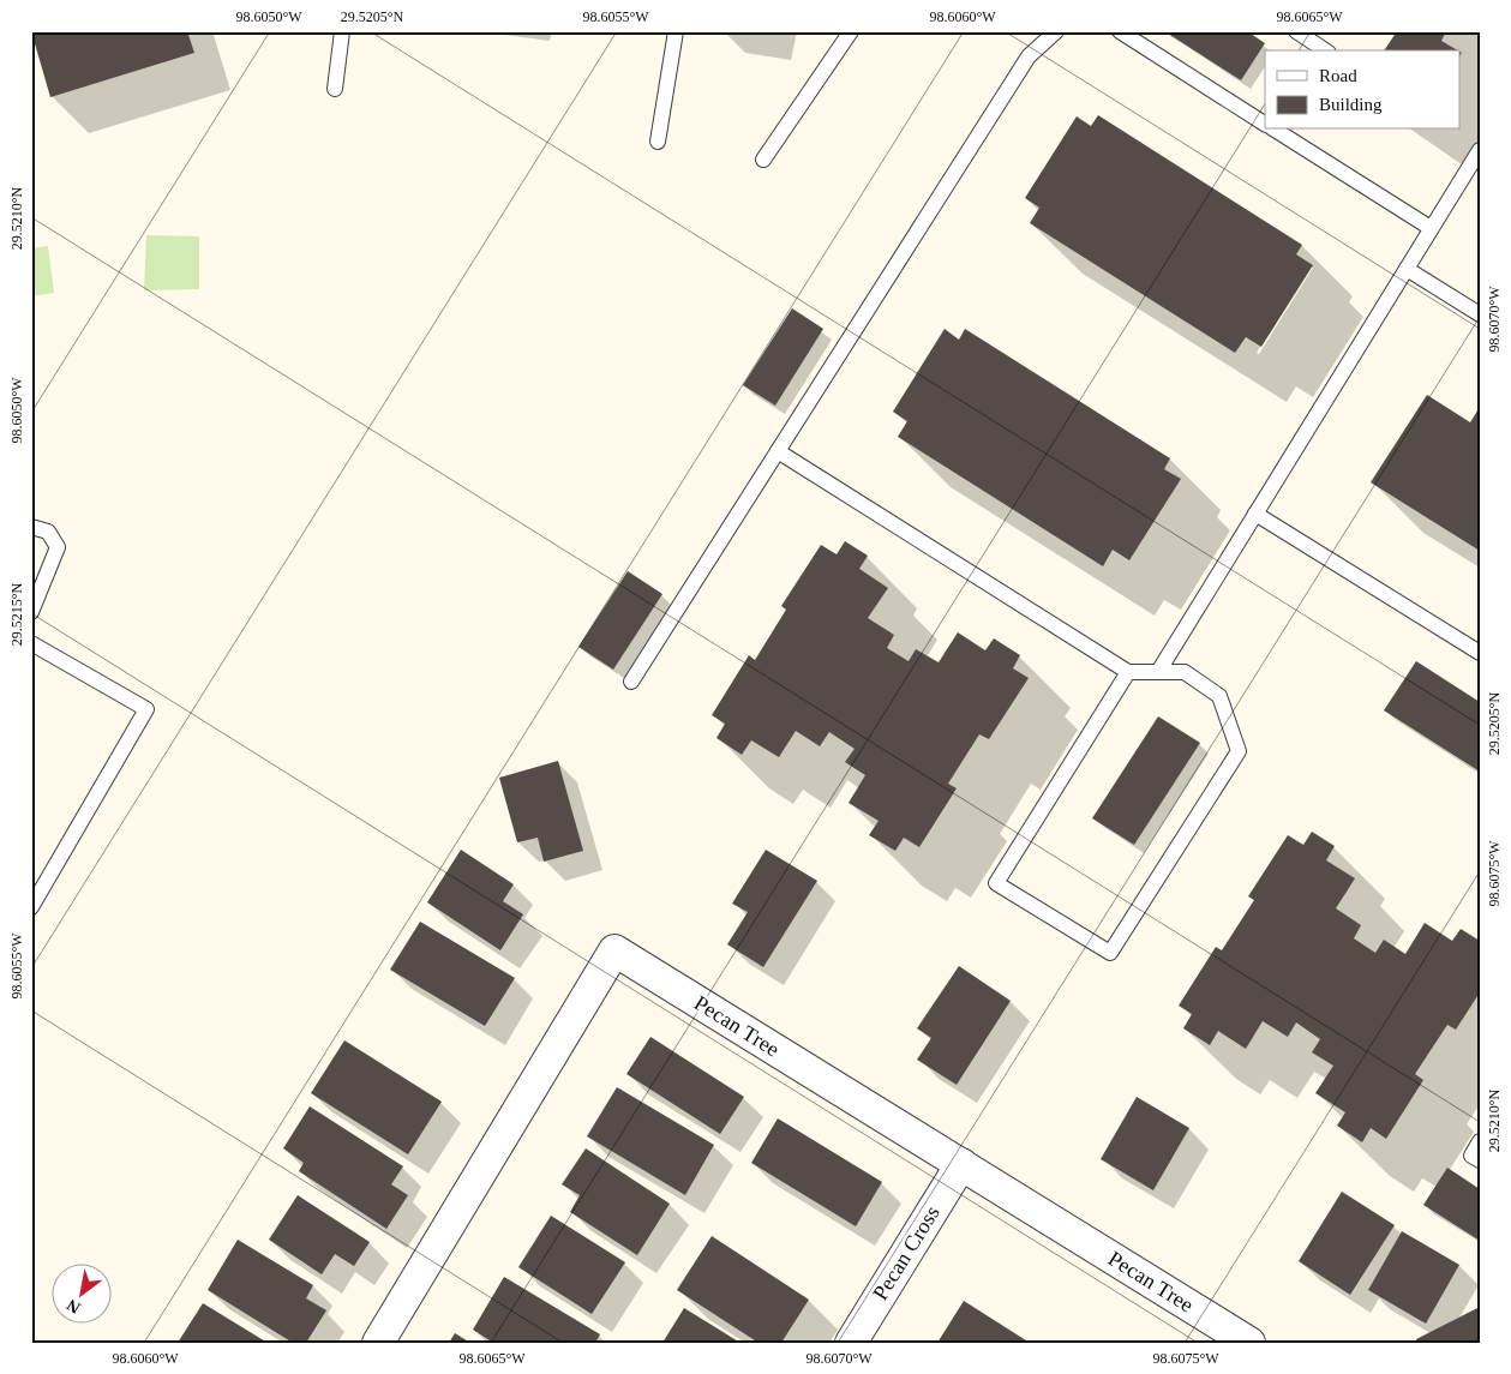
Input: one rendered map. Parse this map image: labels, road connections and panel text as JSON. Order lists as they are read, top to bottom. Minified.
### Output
{"streets":{"street":["Pecan Tree","Pecan Cross"]},"crossings":[["Pecan Tree","Pecan Cross"]],"legend":["Road","Building"],"north":"bottom left","coordinates":["98.6050°W","29.5205°N","98.6055°W","98.6060°W","98.6065°W","29.5210°N","98.6070°W","29.5215°N","98.6075°W"]}
